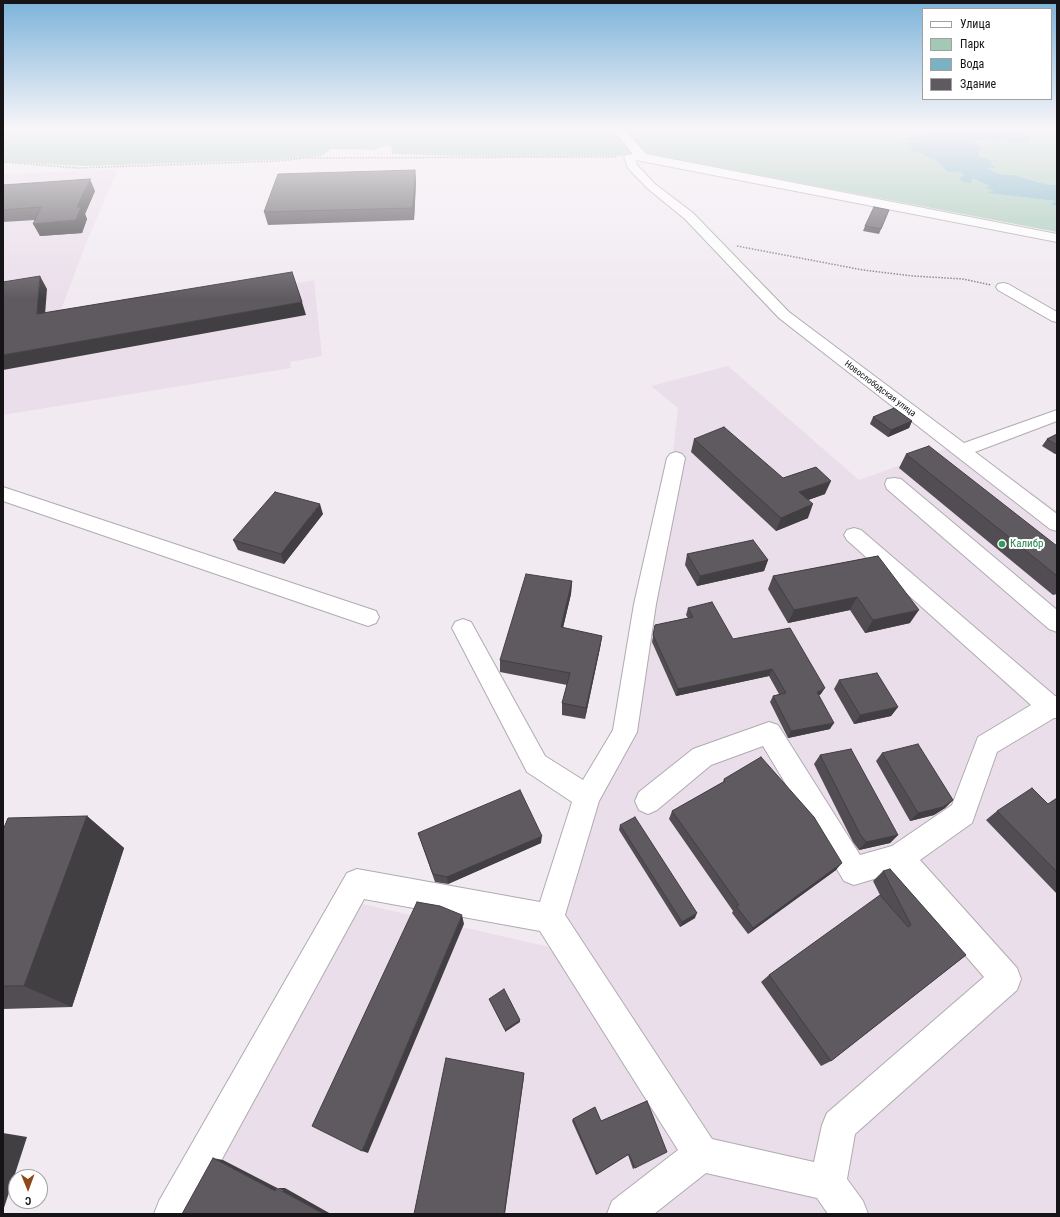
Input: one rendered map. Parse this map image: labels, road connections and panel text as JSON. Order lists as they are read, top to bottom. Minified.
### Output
{"streets":{"street":["Новослободская улица"]},"places":["Калибр"],"legend":["Улица","Парк","Вода","Здание"],"north":"bottom"}
